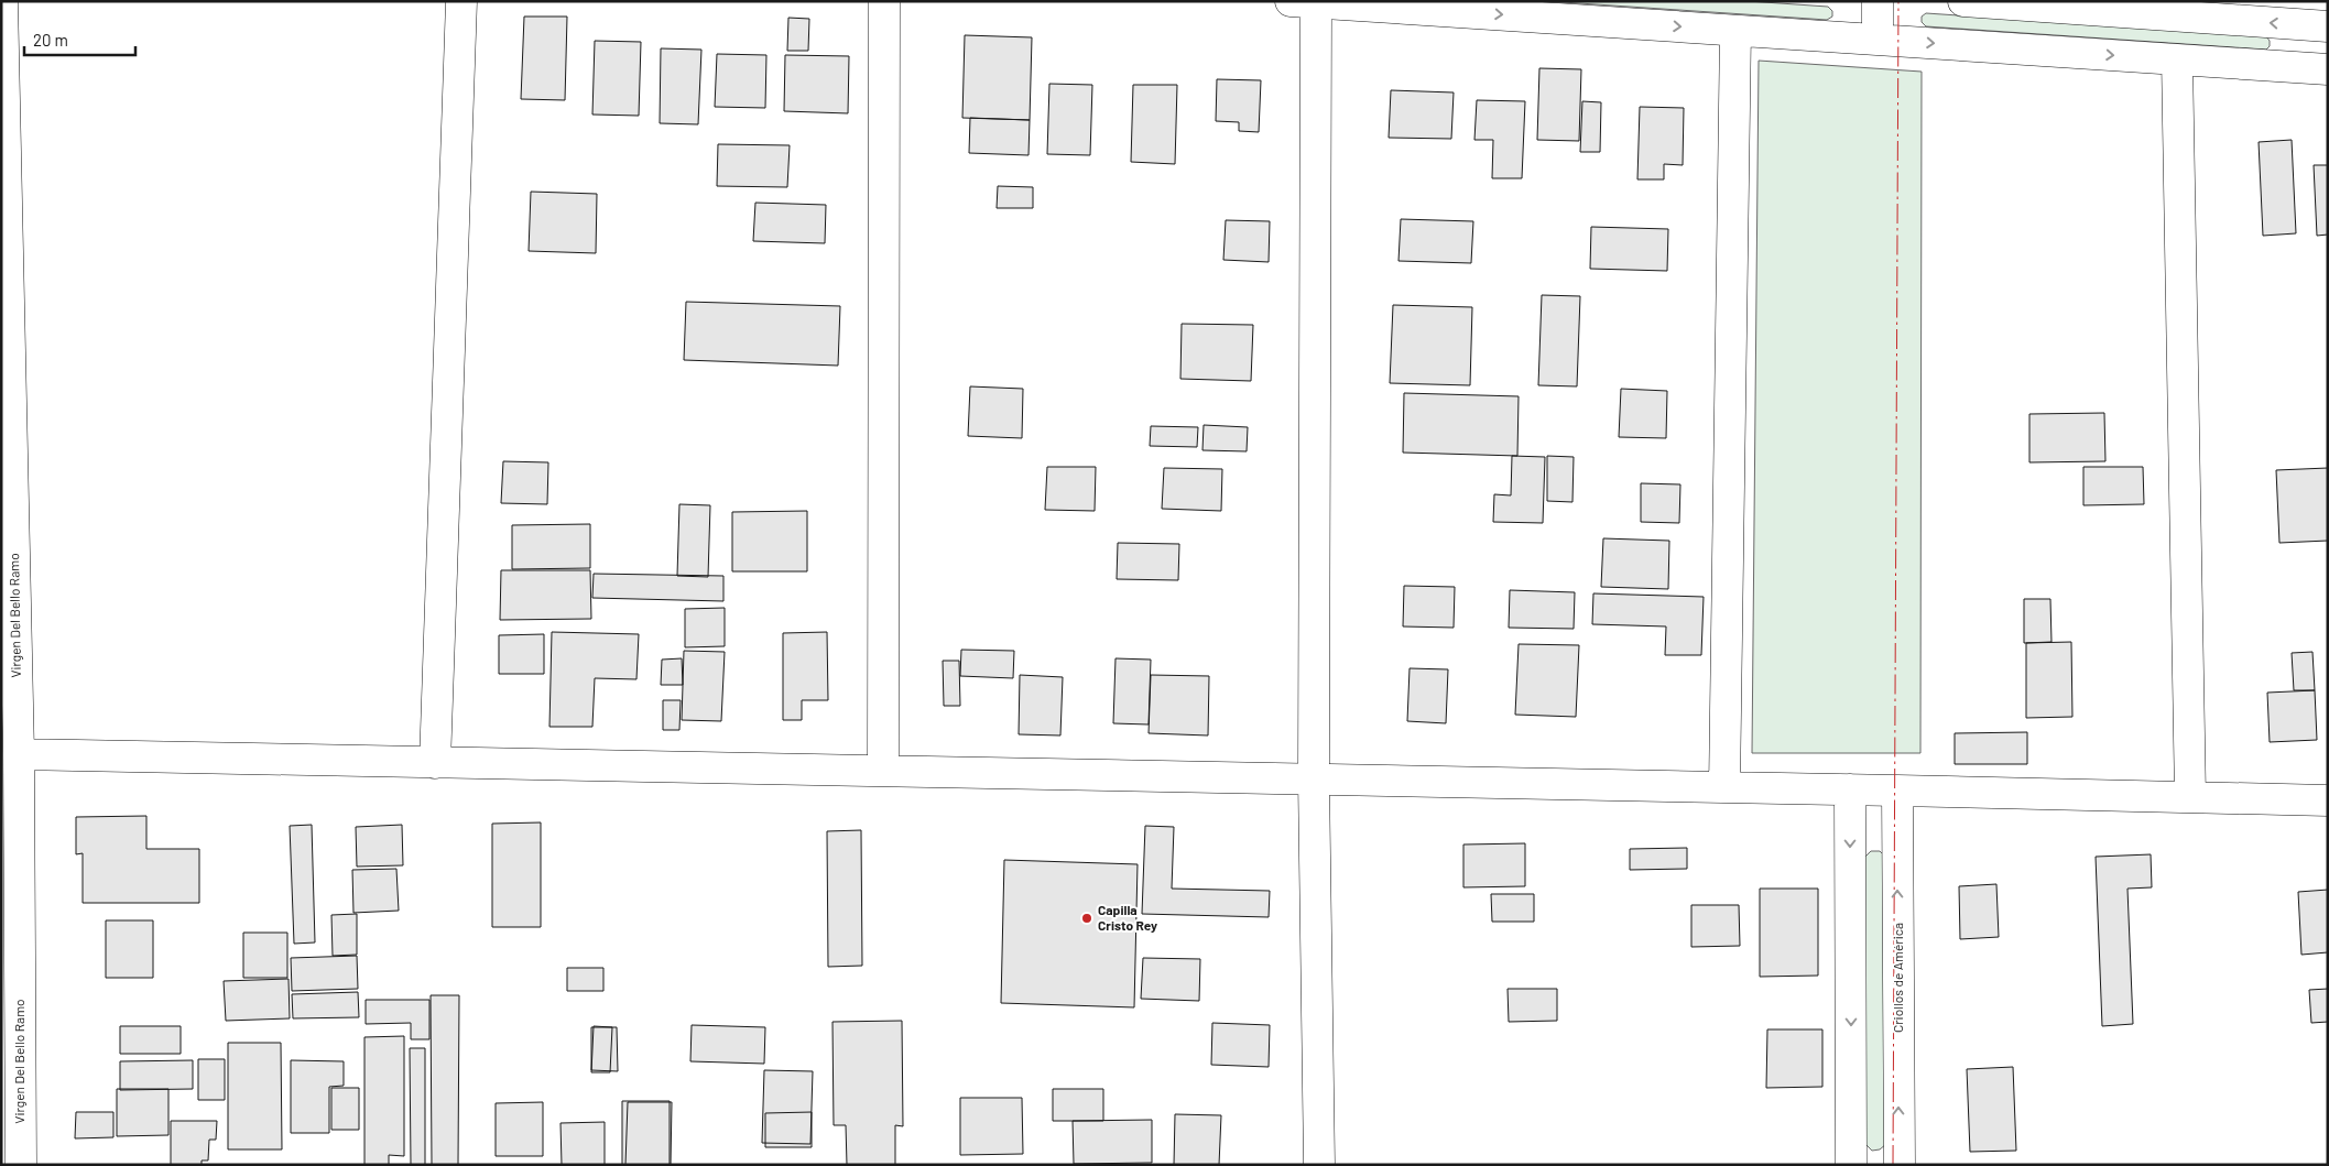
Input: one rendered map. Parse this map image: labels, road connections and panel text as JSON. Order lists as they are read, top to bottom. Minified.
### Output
{"streets":{"street":["Virgen Del Bello Ramo","Criollos de América"]},"places":["Capilla Cristo Rey"],"scale_bar":"20 m"}
